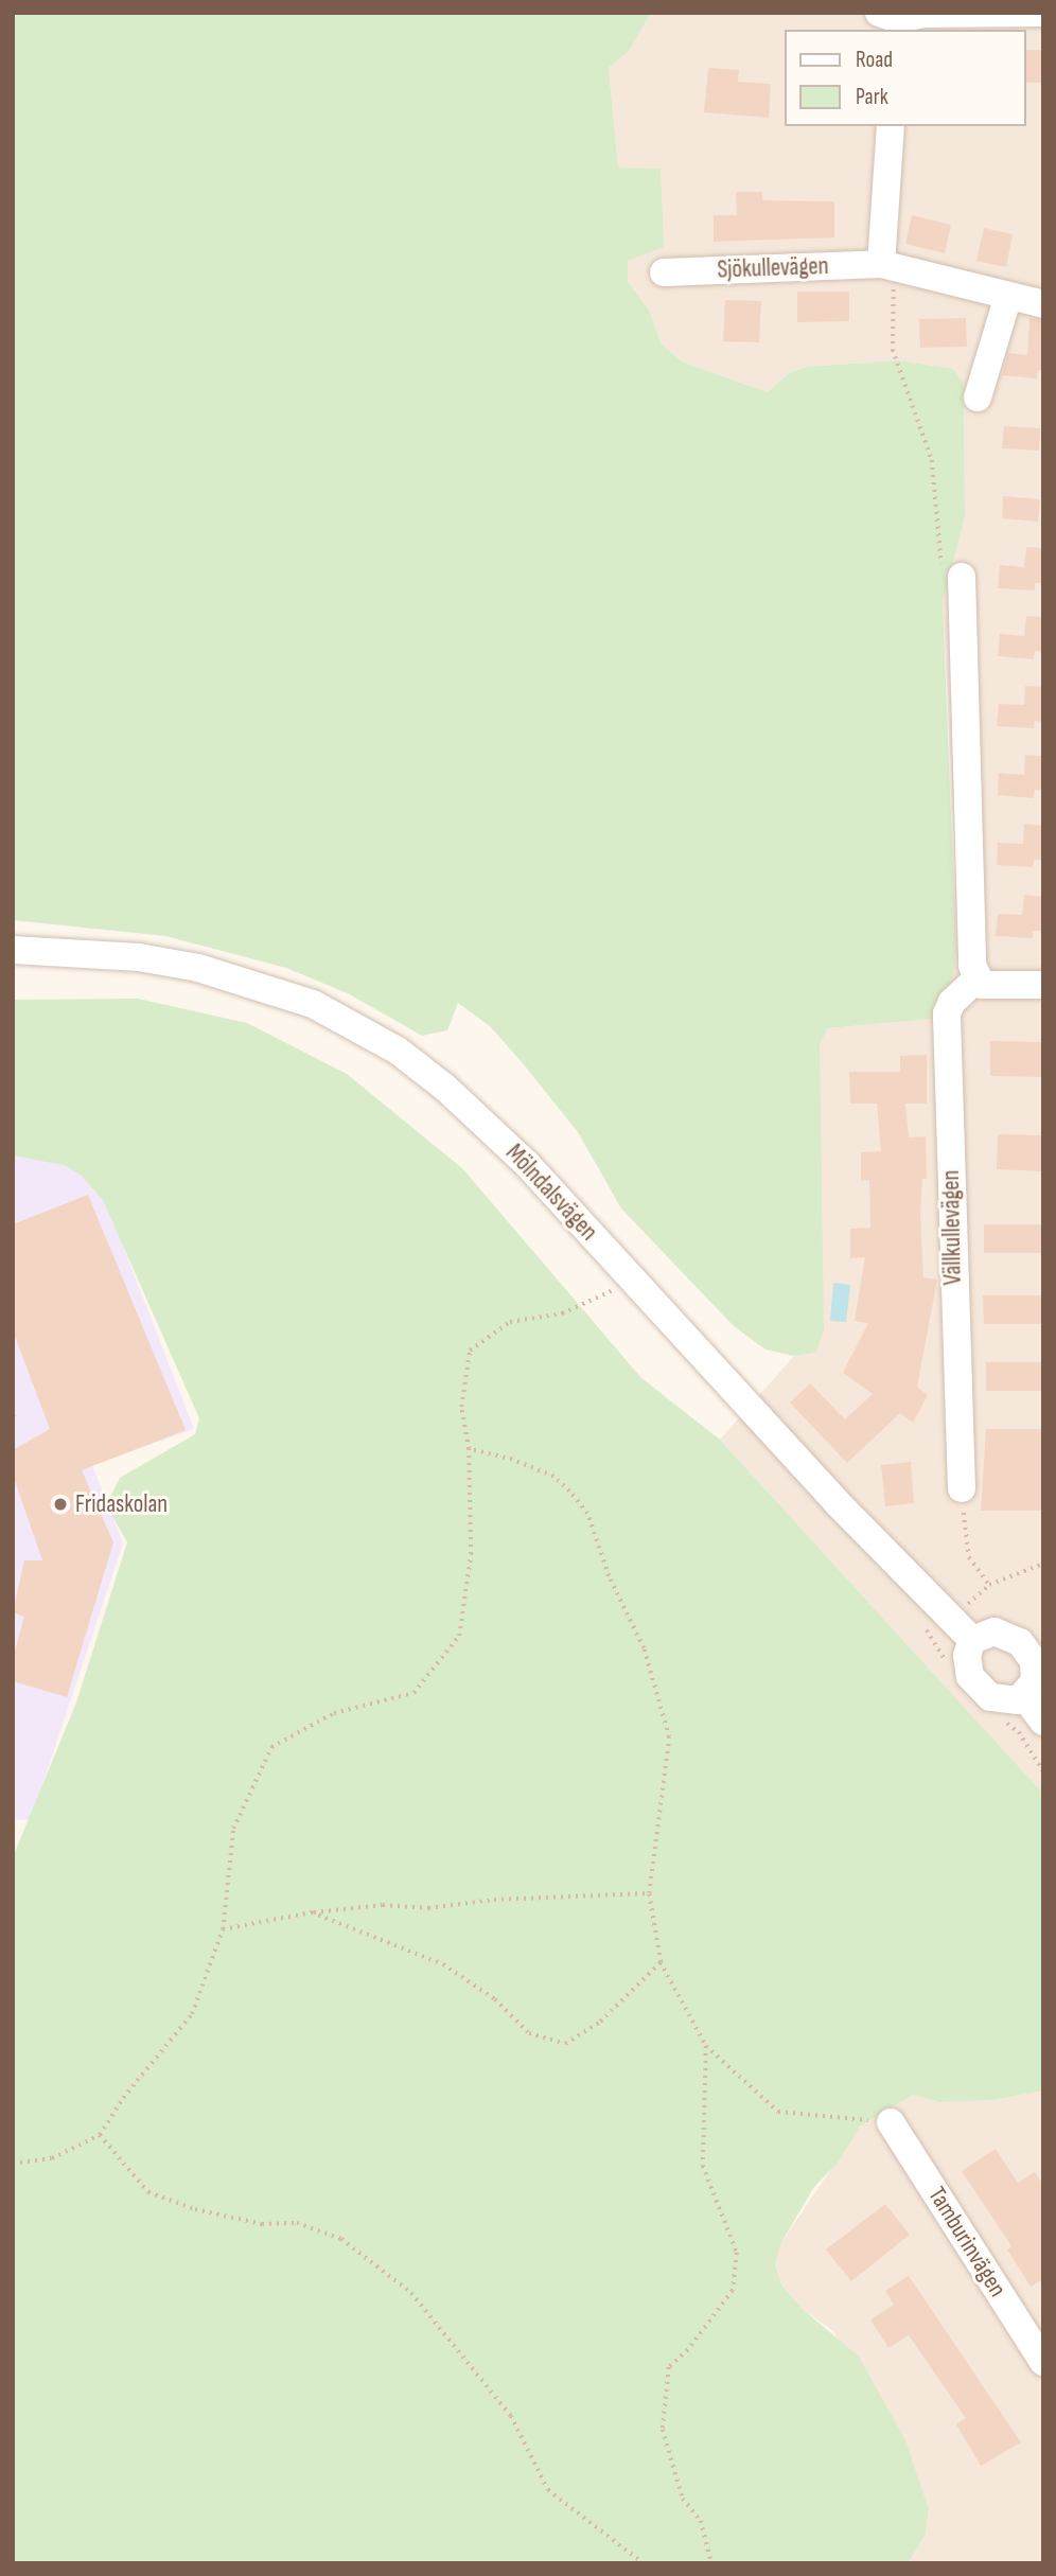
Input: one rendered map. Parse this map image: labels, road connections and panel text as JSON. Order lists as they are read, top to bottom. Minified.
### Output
{"streets":{"street":["Sjökullevägen","Mölndalsvägen","Vällkullevägen","Tamburinvägen"]},"places":["Fridaskolan"],"legend":["Road","Park"]}
